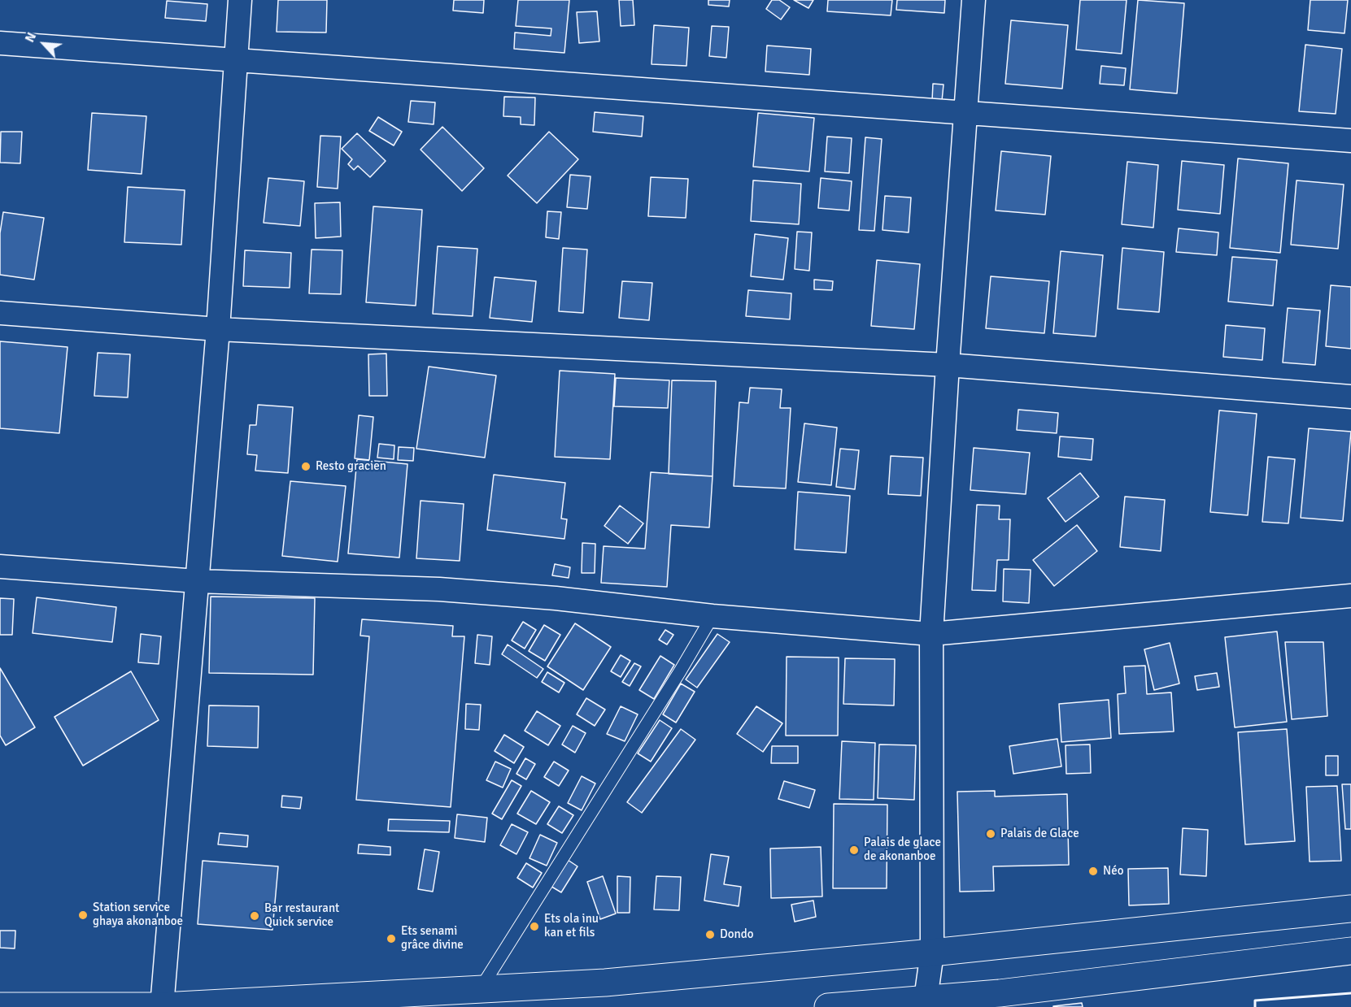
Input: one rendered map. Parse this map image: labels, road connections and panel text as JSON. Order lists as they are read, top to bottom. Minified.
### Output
{"places":["Resto gracien","Palais de Glace","Palais de glace de akonanboe","Néo","Station service ghaya akonanboe","Bar restaurant Quick service","Ets ola inu kan et fils","Dondo","Ets senami grâce divine"],"north":"top left"}
